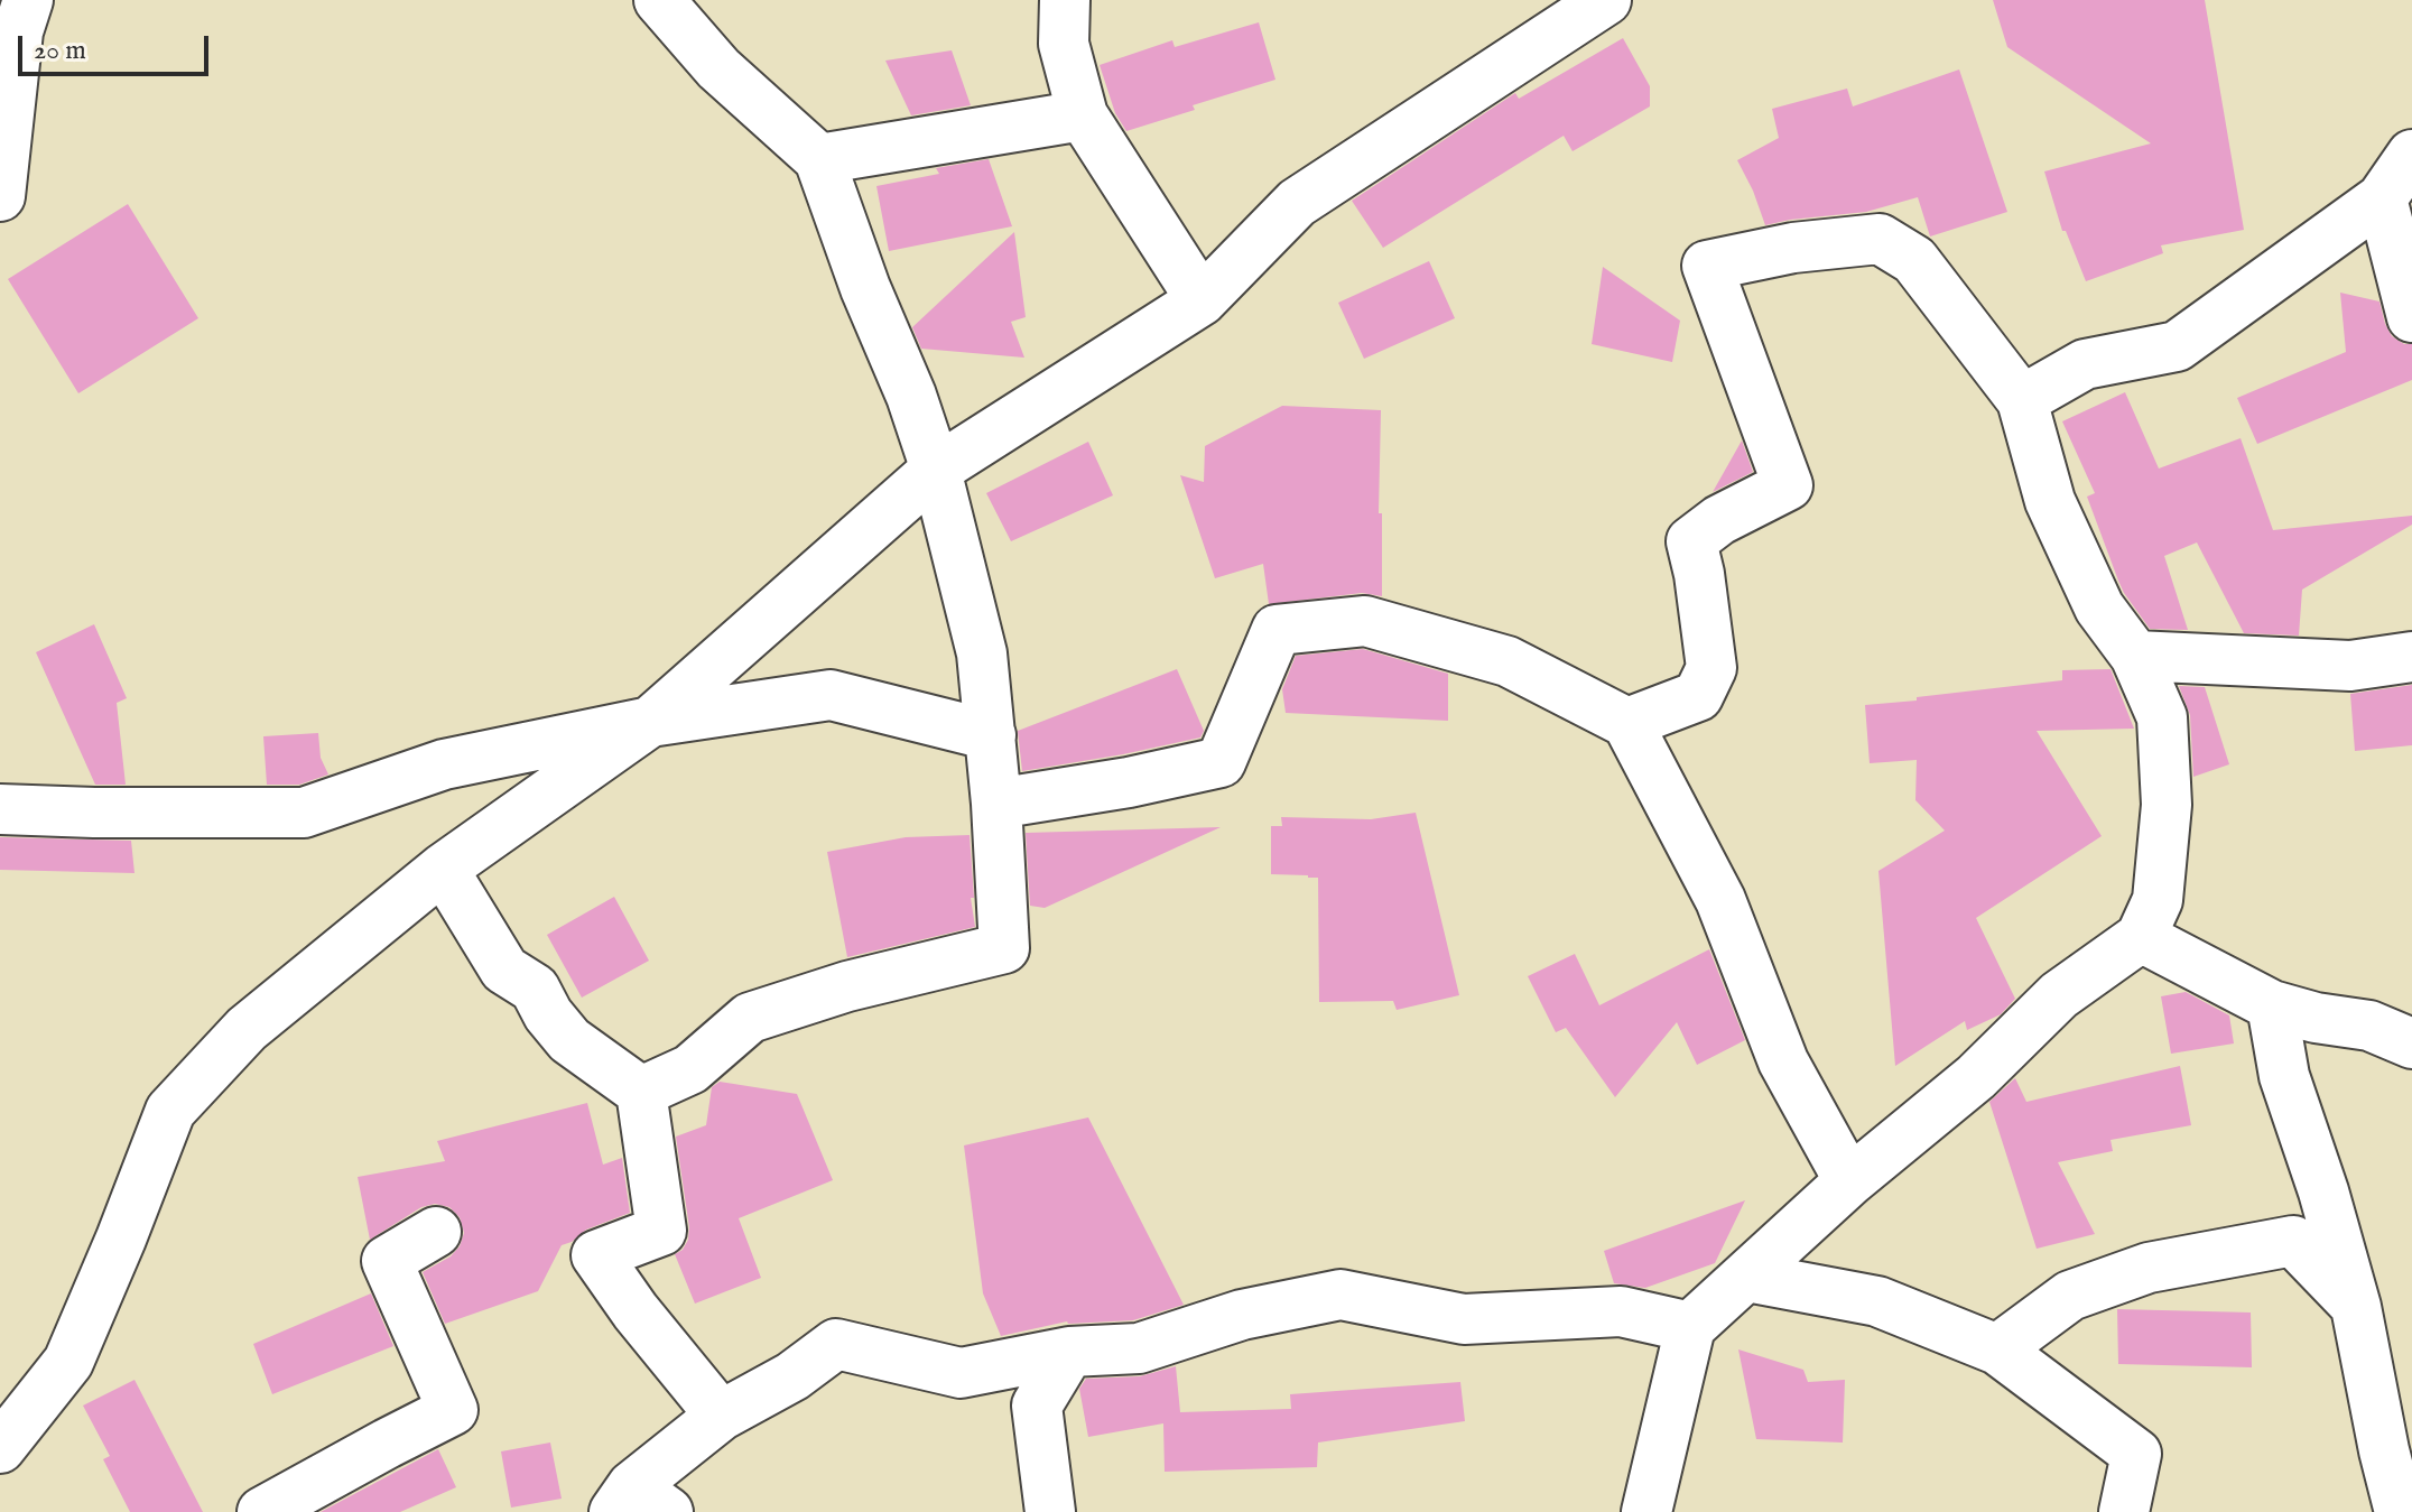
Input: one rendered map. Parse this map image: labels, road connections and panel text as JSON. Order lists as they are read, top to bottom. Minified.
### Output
{"scale_bar":"20 m"}
